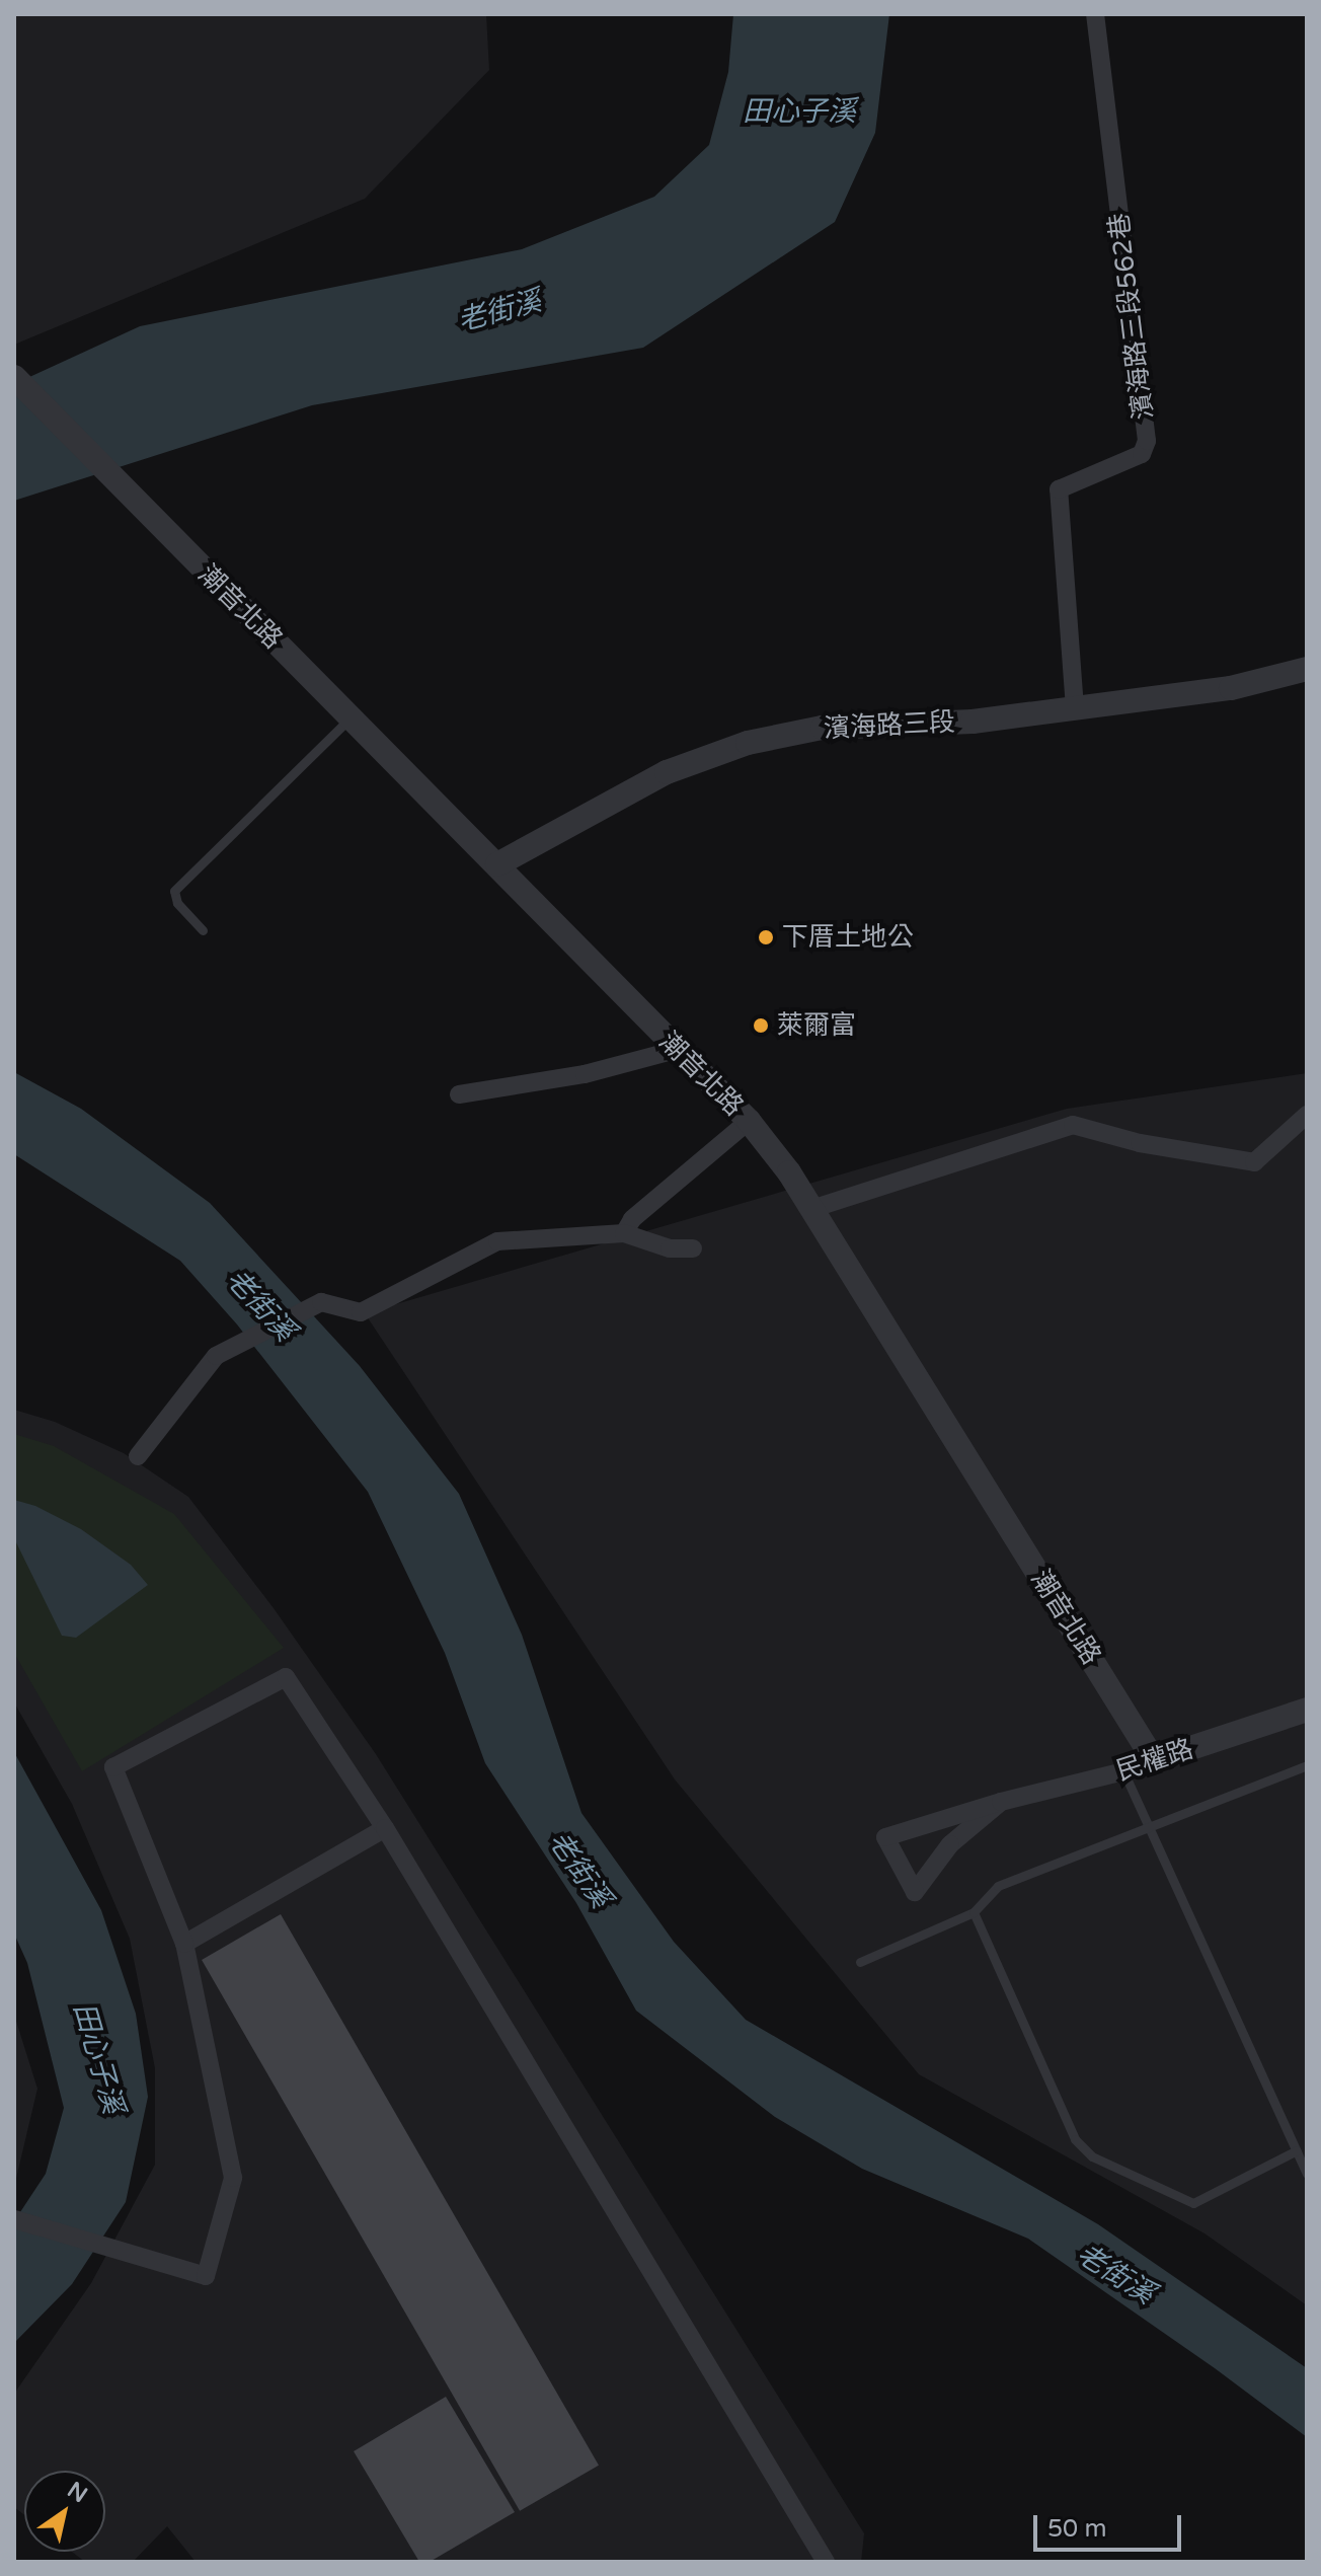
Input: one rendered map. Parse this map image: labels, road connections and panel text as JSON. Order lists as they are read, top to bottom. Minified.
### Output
{"streets":{"street":["濱海路三段562巷","潮音北路","濱海路三段","民權路"]},"crossings":[["濱海路三段562巷","濱海路三段"],["潮音北路","濱海路三段"],["潮音北路","民權路"]],"water":["田心子溪","老街溪"],"places":["下厝土地公","萊爾富"],"scale_bar":"50 m","north":"top right"}
